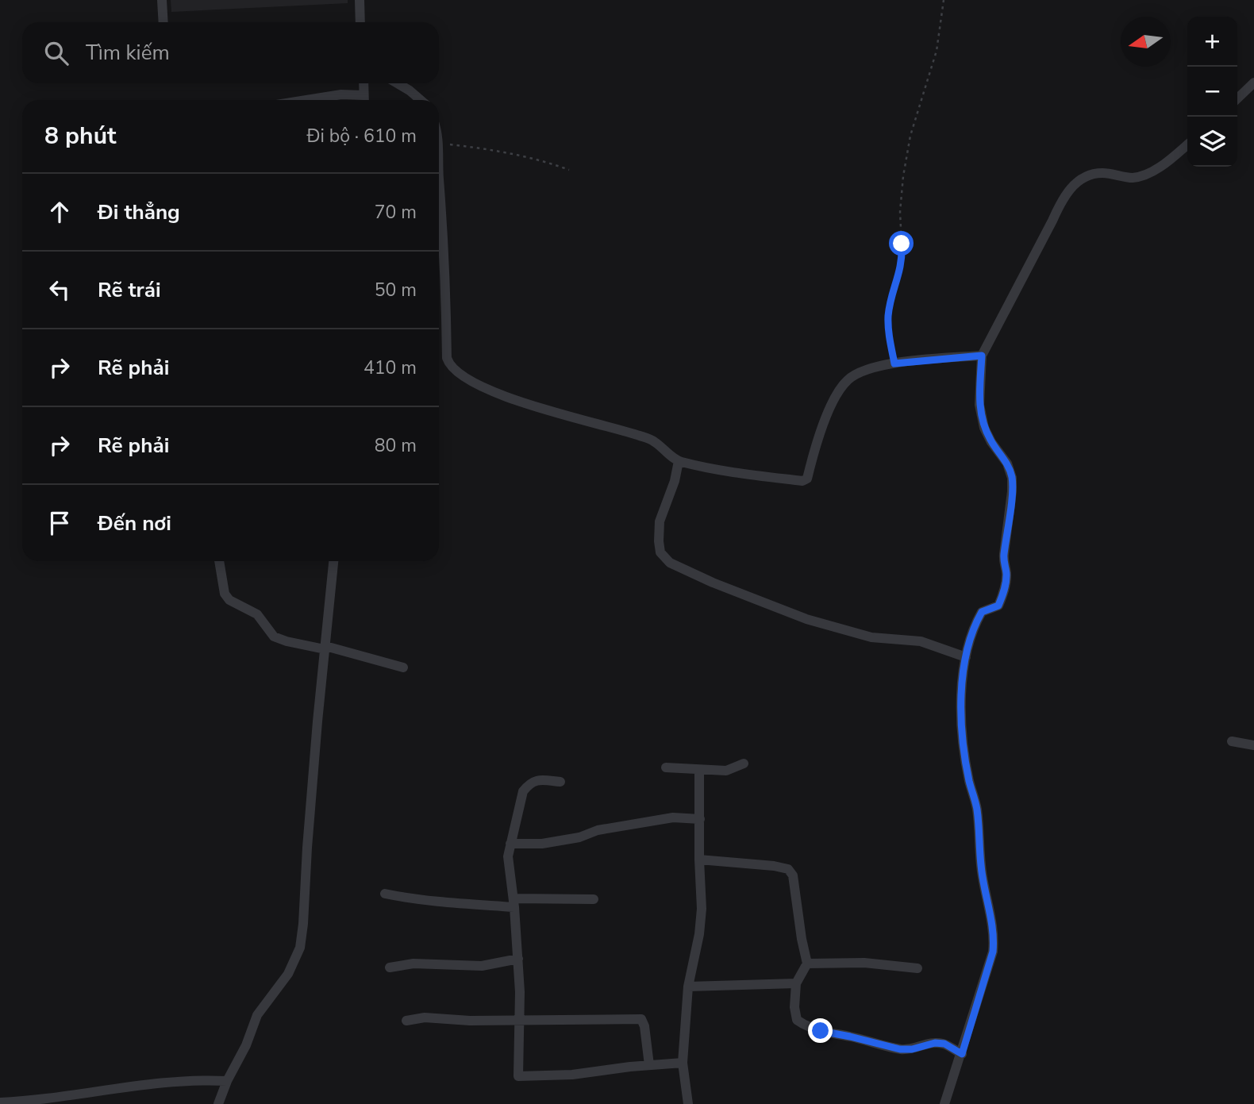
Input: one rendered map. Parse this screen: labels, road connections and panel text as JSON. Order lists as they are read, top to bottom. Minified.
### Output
{"north":"left","page":{"map_buttons":["+","−"],"search":"Tìm kiếm","heading":["8 phút","Đi bộ · 610 m"],"list":[["Đi thẳng","70 m"],["Rẽ trái","50 m"],["Rẽ phải","410 m"],["Rẽ phải","80 m"],"Đến nơi"]}}
